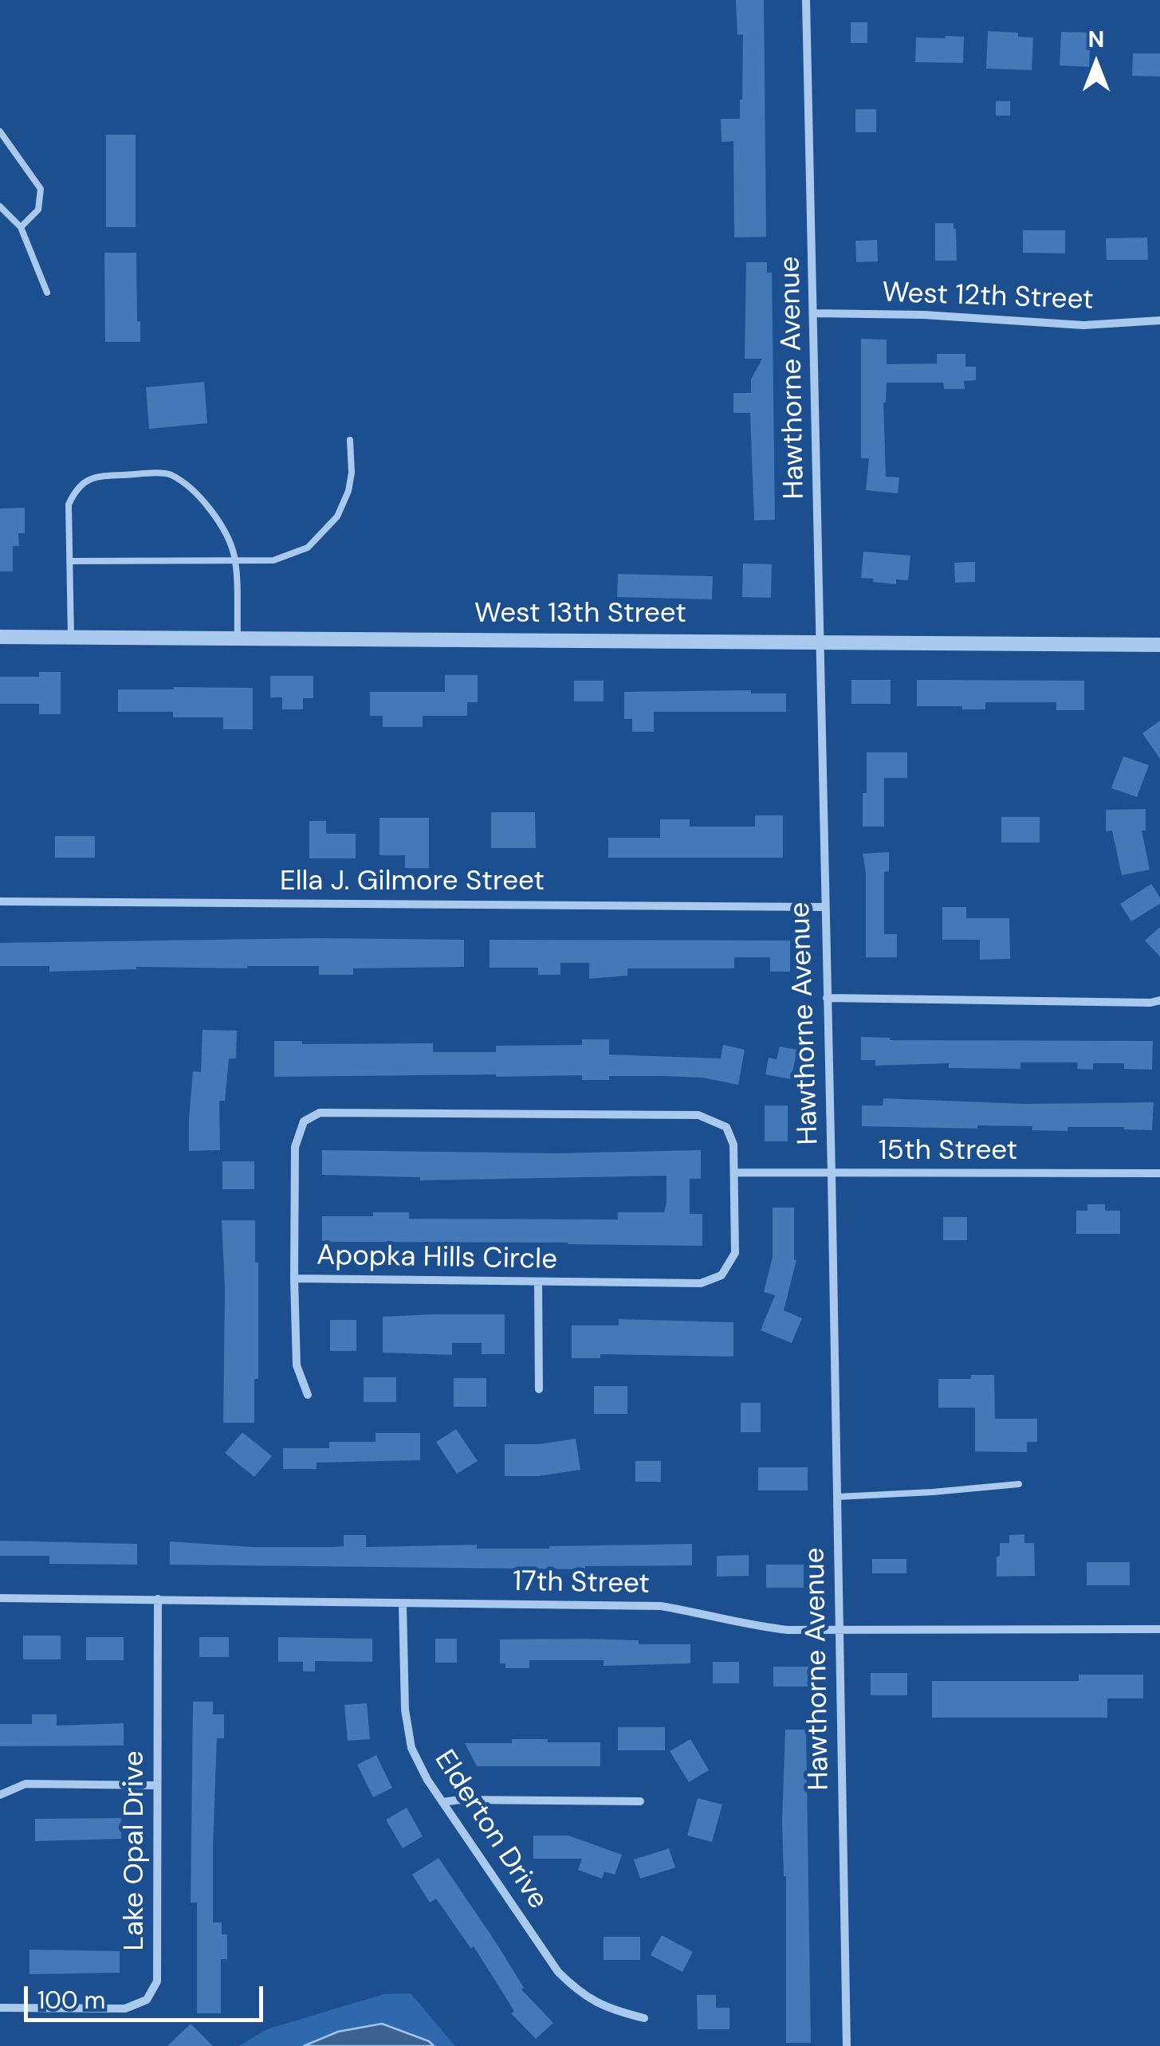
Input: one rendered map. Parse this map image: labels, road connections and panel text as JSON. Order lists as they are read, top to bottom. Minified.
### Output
{"streets":{"street":["West 12th Street","Hawthorne Avenue","West 13th Street","Ella J. Gilmore Street","15th Street","Apopka Hills Circle","17th Street","Elderton Drive","Lake Opal Drive"]},"crossings":[["West 12th Street","Hawthorne Avenue"],["Hawthorne Avenue","West 13th Street"],["Hawthorne Avenue","Ella J. Gilmore Street"],["Hawthorne Avenue","15th Street"],["Hawthorne Avenue","17th Street"],["15th Street","Apopka Hills Circle"],["17th Street","Elderton Drive"],["17th Street","Lake Opal Drive"]],"scale_bar":"100 m","north":"top"}
